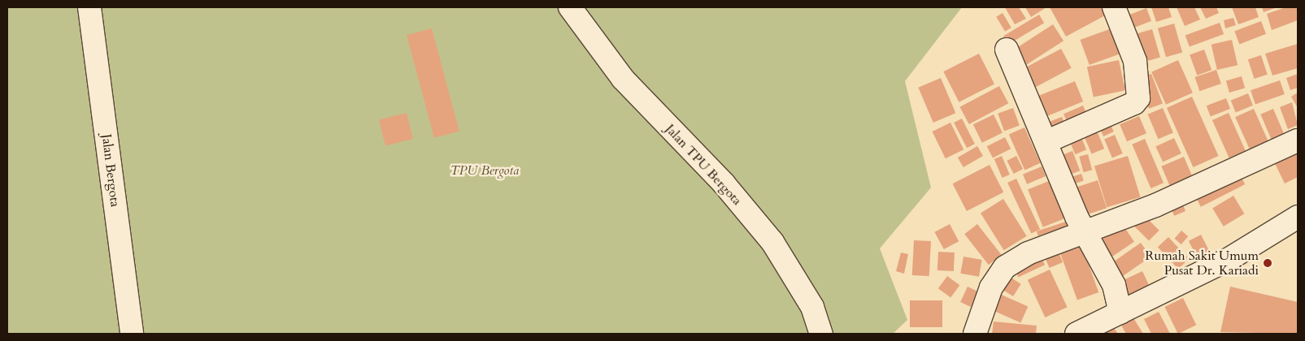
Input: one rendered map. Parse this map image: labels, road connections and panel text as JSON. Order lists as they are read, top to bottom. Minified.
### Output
{"streets":{"street":["Jalan TPU Bergota","Jalan Bergota"]},"parks":["TPU Bergota"],"places":["Rumah Sakit Umum Pusat Dr. Kariadi"]}
